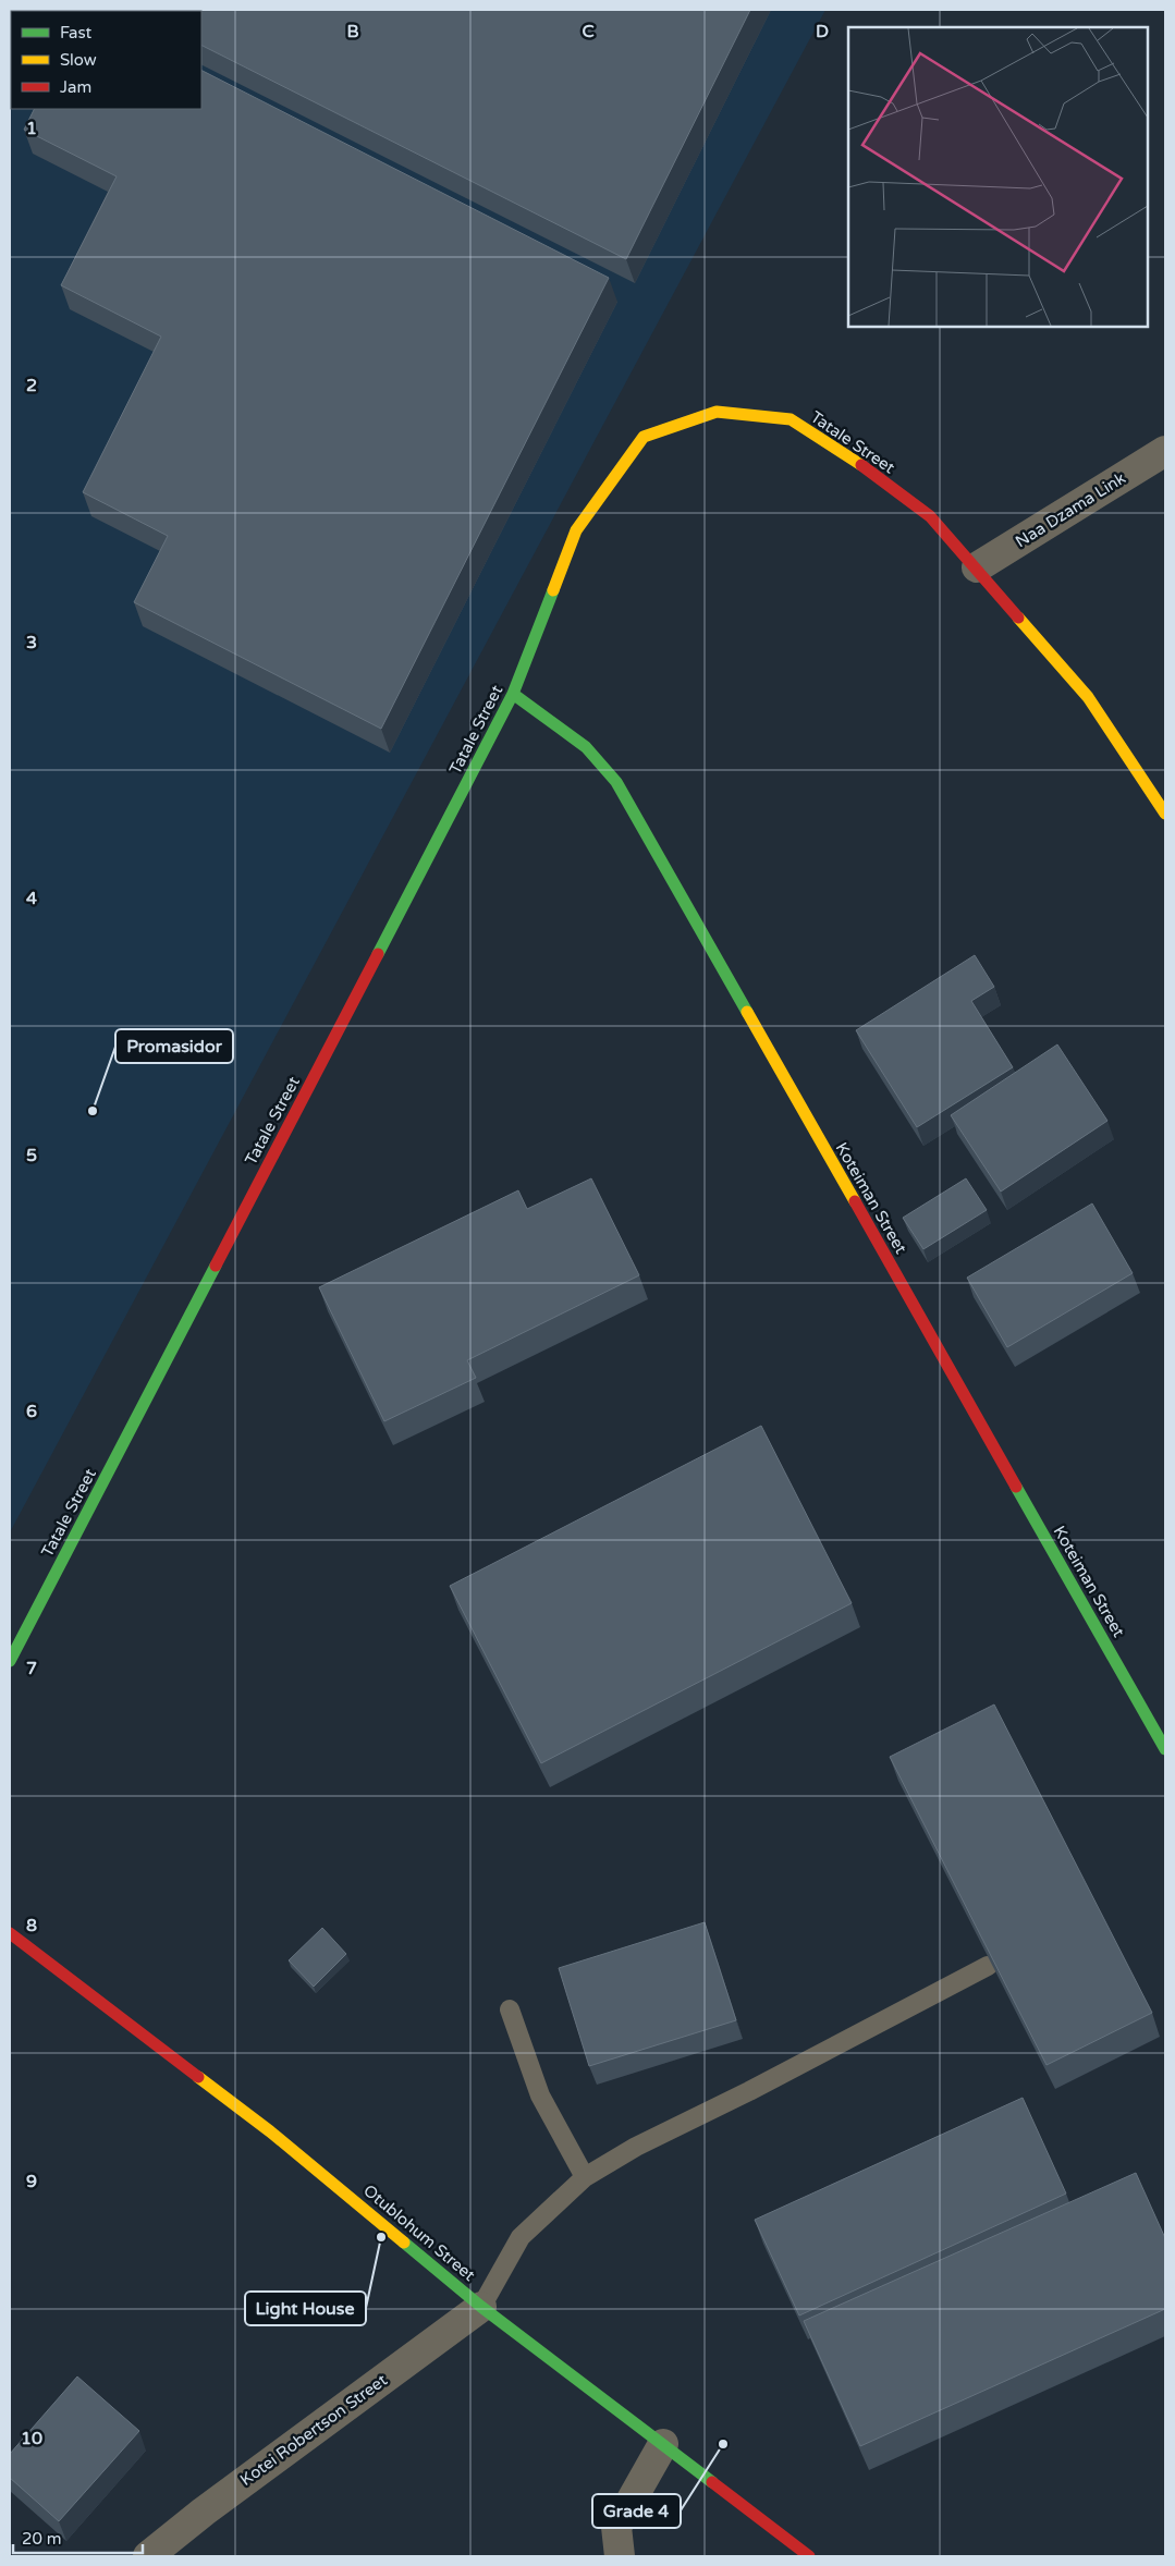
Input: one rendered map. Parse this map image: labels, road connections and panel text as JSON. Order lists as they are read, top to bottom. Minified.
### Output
{"streets":{"street":["Tatale Street","Naa Dzama Link","Koteiman Street","Otublohum Street","Kotei Robertson Street"]},"crossings":[["Tatale Street","Naa Dzama Link"],["Tatale Street","Koteiman Street"],["Otublohum Street","Kotei Robertson Street"]],"places":["Promasidor","Light House","Grade 4"],"legend":["Fast","Slow","Jam"],"scale_bar":"20 m","grid":{"columns":["B","C","D"],"rows":["1","2","3","4","5","6","7","8","9","10"]}}
